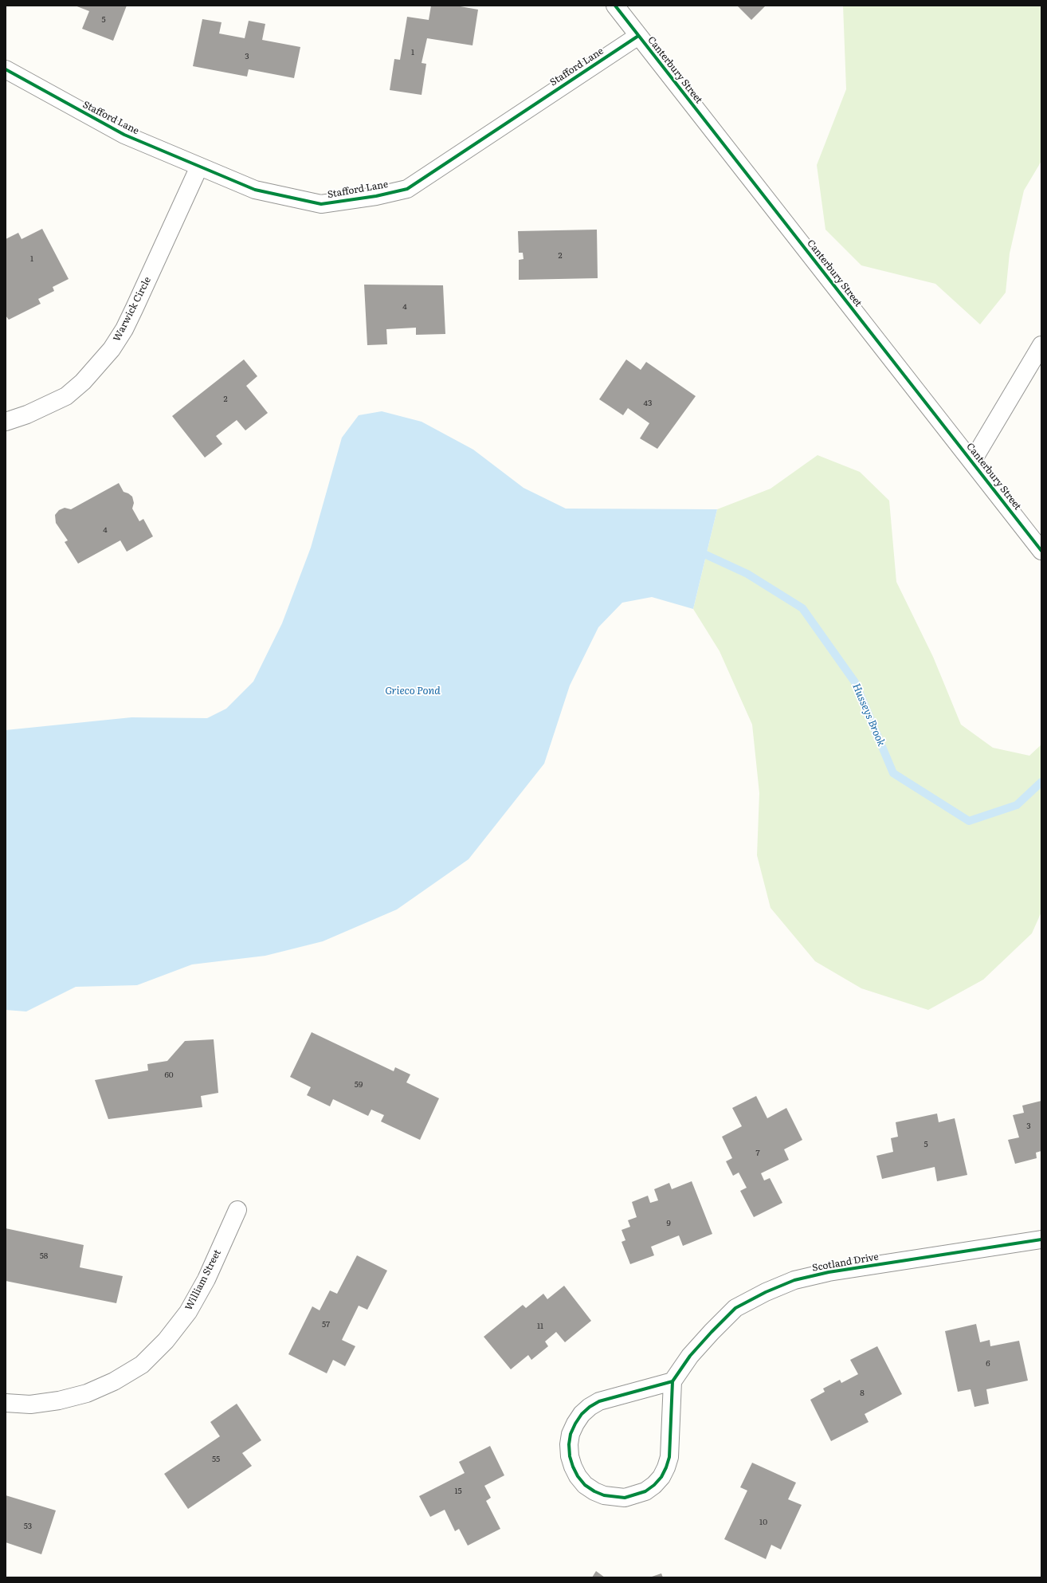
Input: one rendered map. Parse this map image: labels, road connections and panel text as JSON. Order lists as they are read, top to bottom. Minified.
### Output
{"streets":{"street":["Stafford Lane","Canterbury Street","Warwick Circle","Scotland Drive","William Street"]},"crossings":[["Stafford Lane","Canterbury Street"],["Stafford Lane","Warwick Circle"]],"water":["Grieco Pond","Husseys Brook"],"house_numbers":["5","1","3","2","1","4","2","43","4","60","59","3","5","7","9","58","57","11","6","8","55","15","10","53"]}
